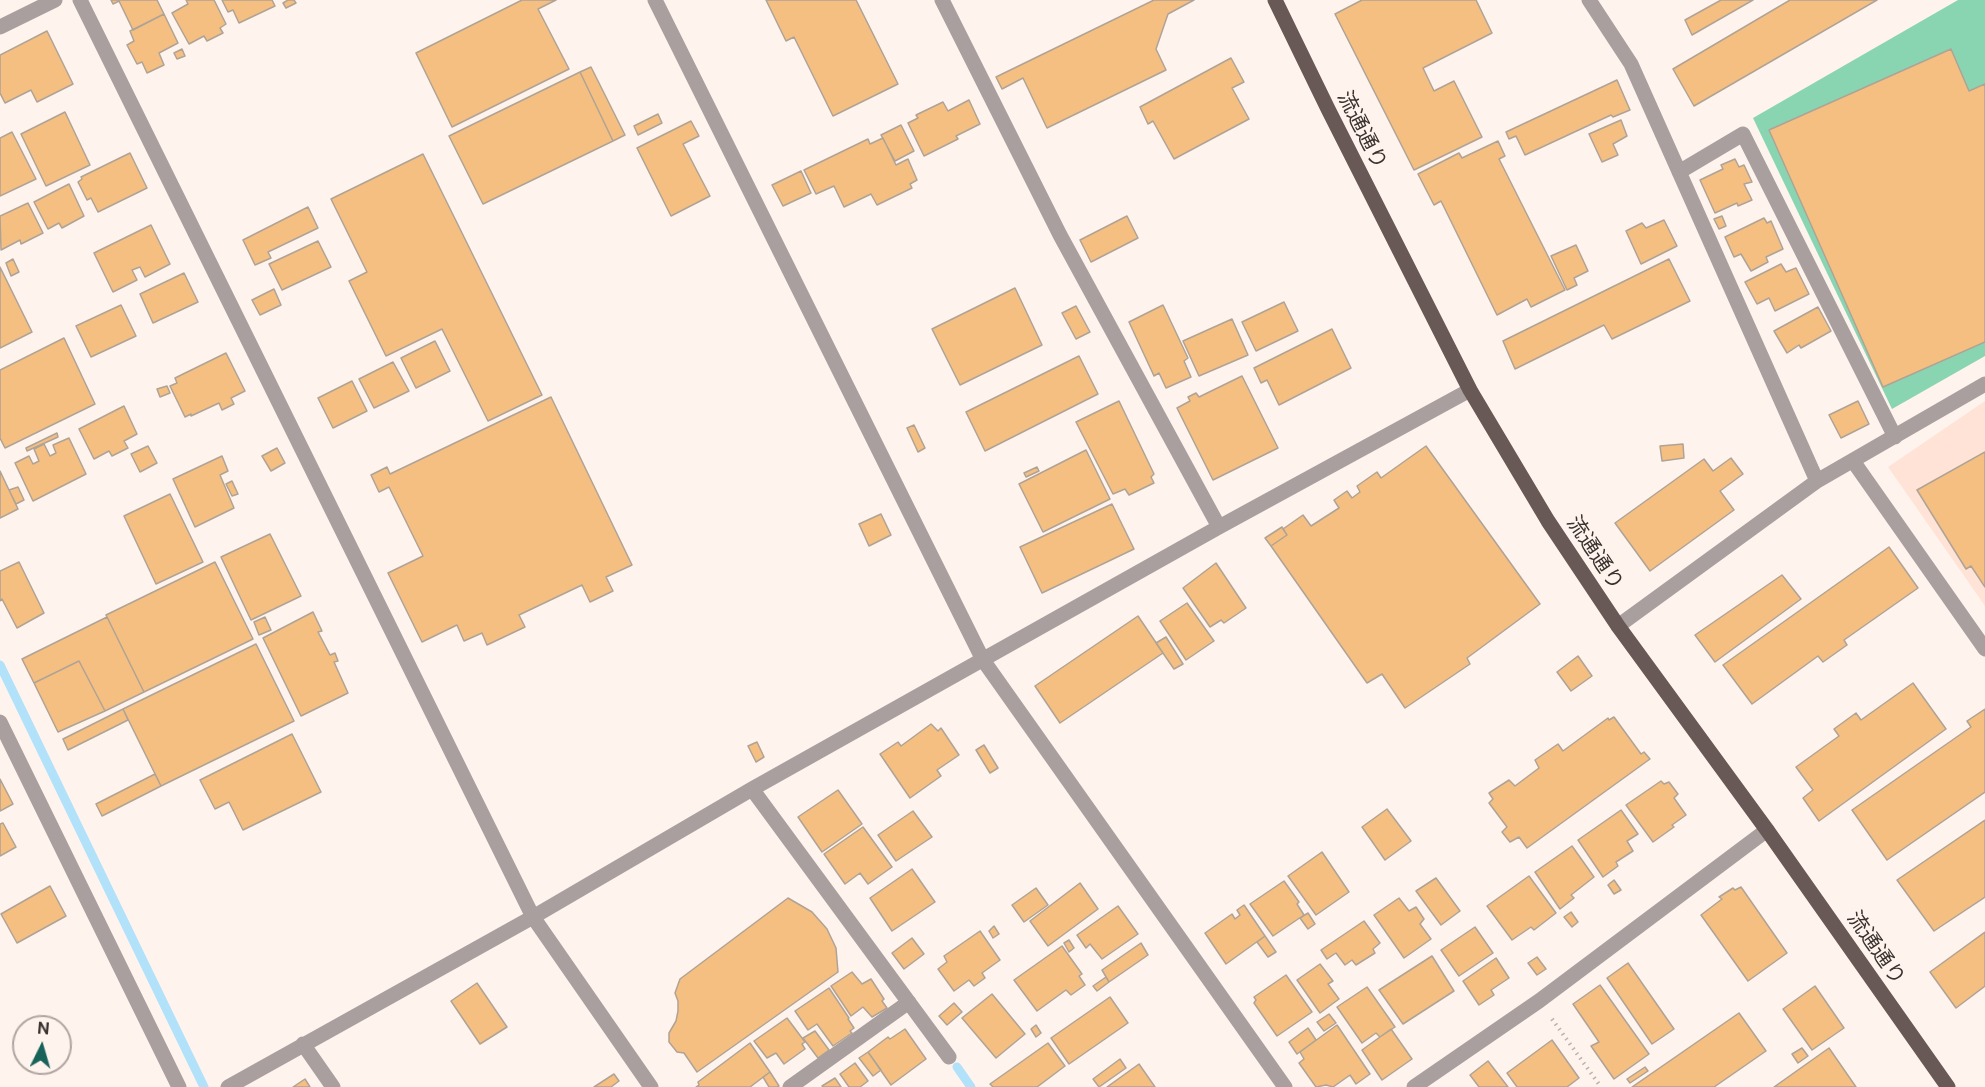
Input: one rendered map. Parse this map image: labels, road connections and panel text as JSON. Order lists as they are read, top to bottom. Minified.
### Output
{"streets":{"main road":["流通通り"]},"north":"top"}
